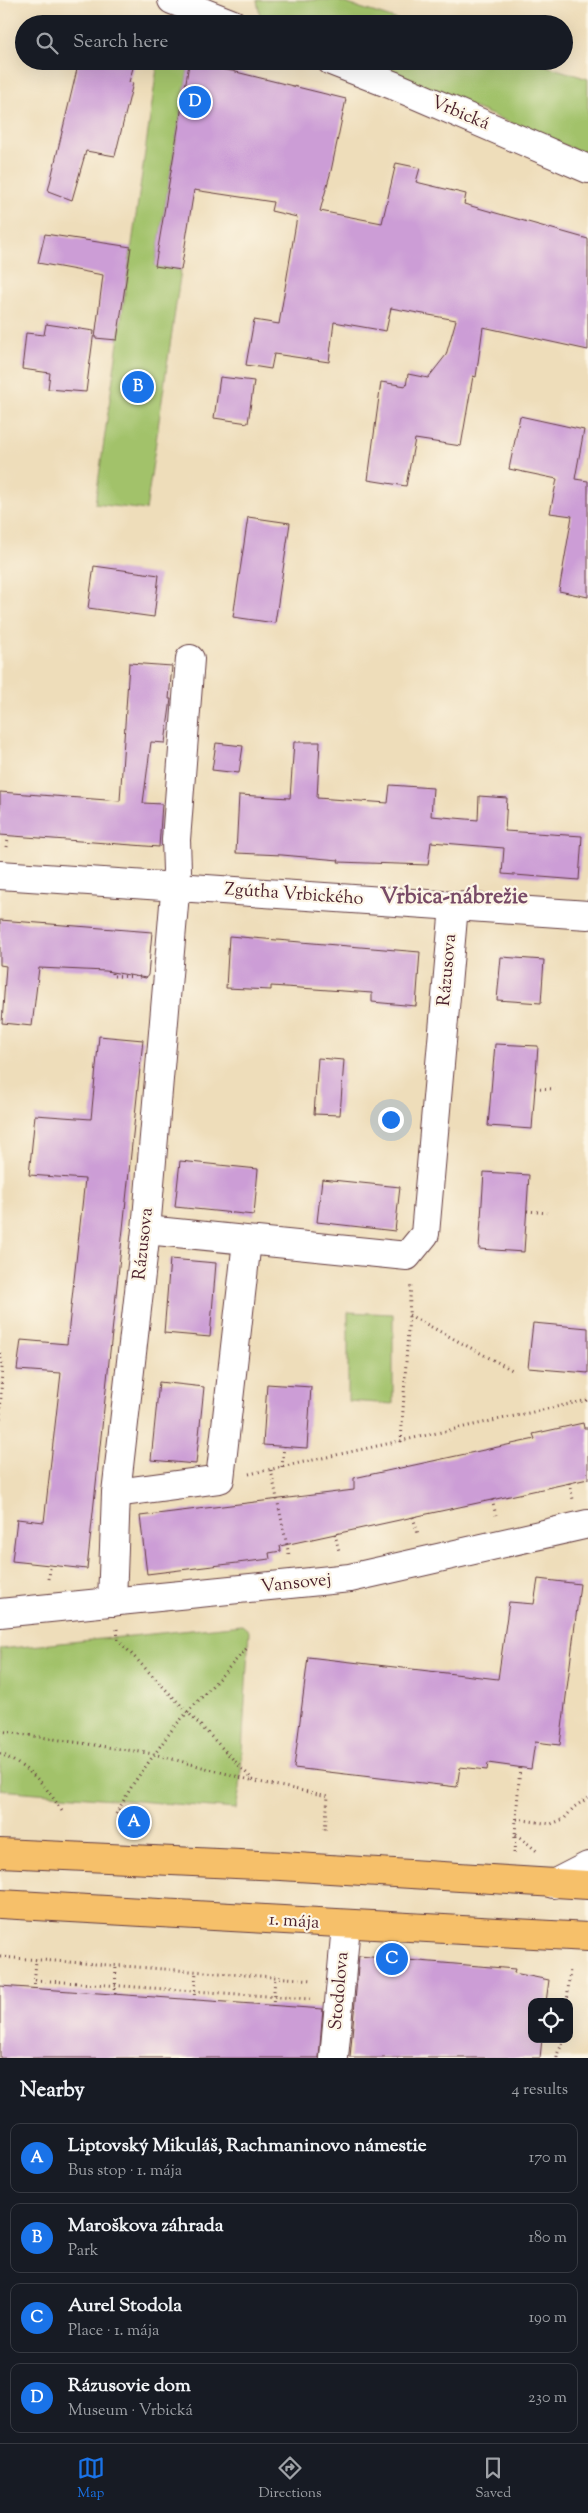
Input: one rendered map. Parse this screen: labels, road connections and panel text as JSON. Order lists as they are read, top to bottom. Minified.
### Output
{"streets":{"main road":["1. mája"],"street":["Vrbická","Zgútha Vrbického","Rázusova","Vansovej","Stodolova"]},"crossings":[["Zgútha Vrbického","Rázusova"],["Rázusova","Vansovej"],["1. mája","Stodolova"]],"districts":["Vrbica-nábrežie"],"page":{"search":"Search here","pins":["D","B","A","C"],"heading":["Nearby","4 results"],"list":[{"mark":"A","name":"Liptovský Mikuláš, Rachmaninovo námestie","note":"Bus stop · 1. mája","value":"170 m"},{"mark":"B","name":"Maroškova záhrada","note":"Park","value":"180 m"},{"mark":"C","name":"Aurel Stodola","note":"Place · 1. mája","value":"190 m"},{"mark":"D","name":"Rázusovie dom","note":"Museum · Vrbická","value":"230 m"}],"nav":["Map","Directions","Saved"]}}
